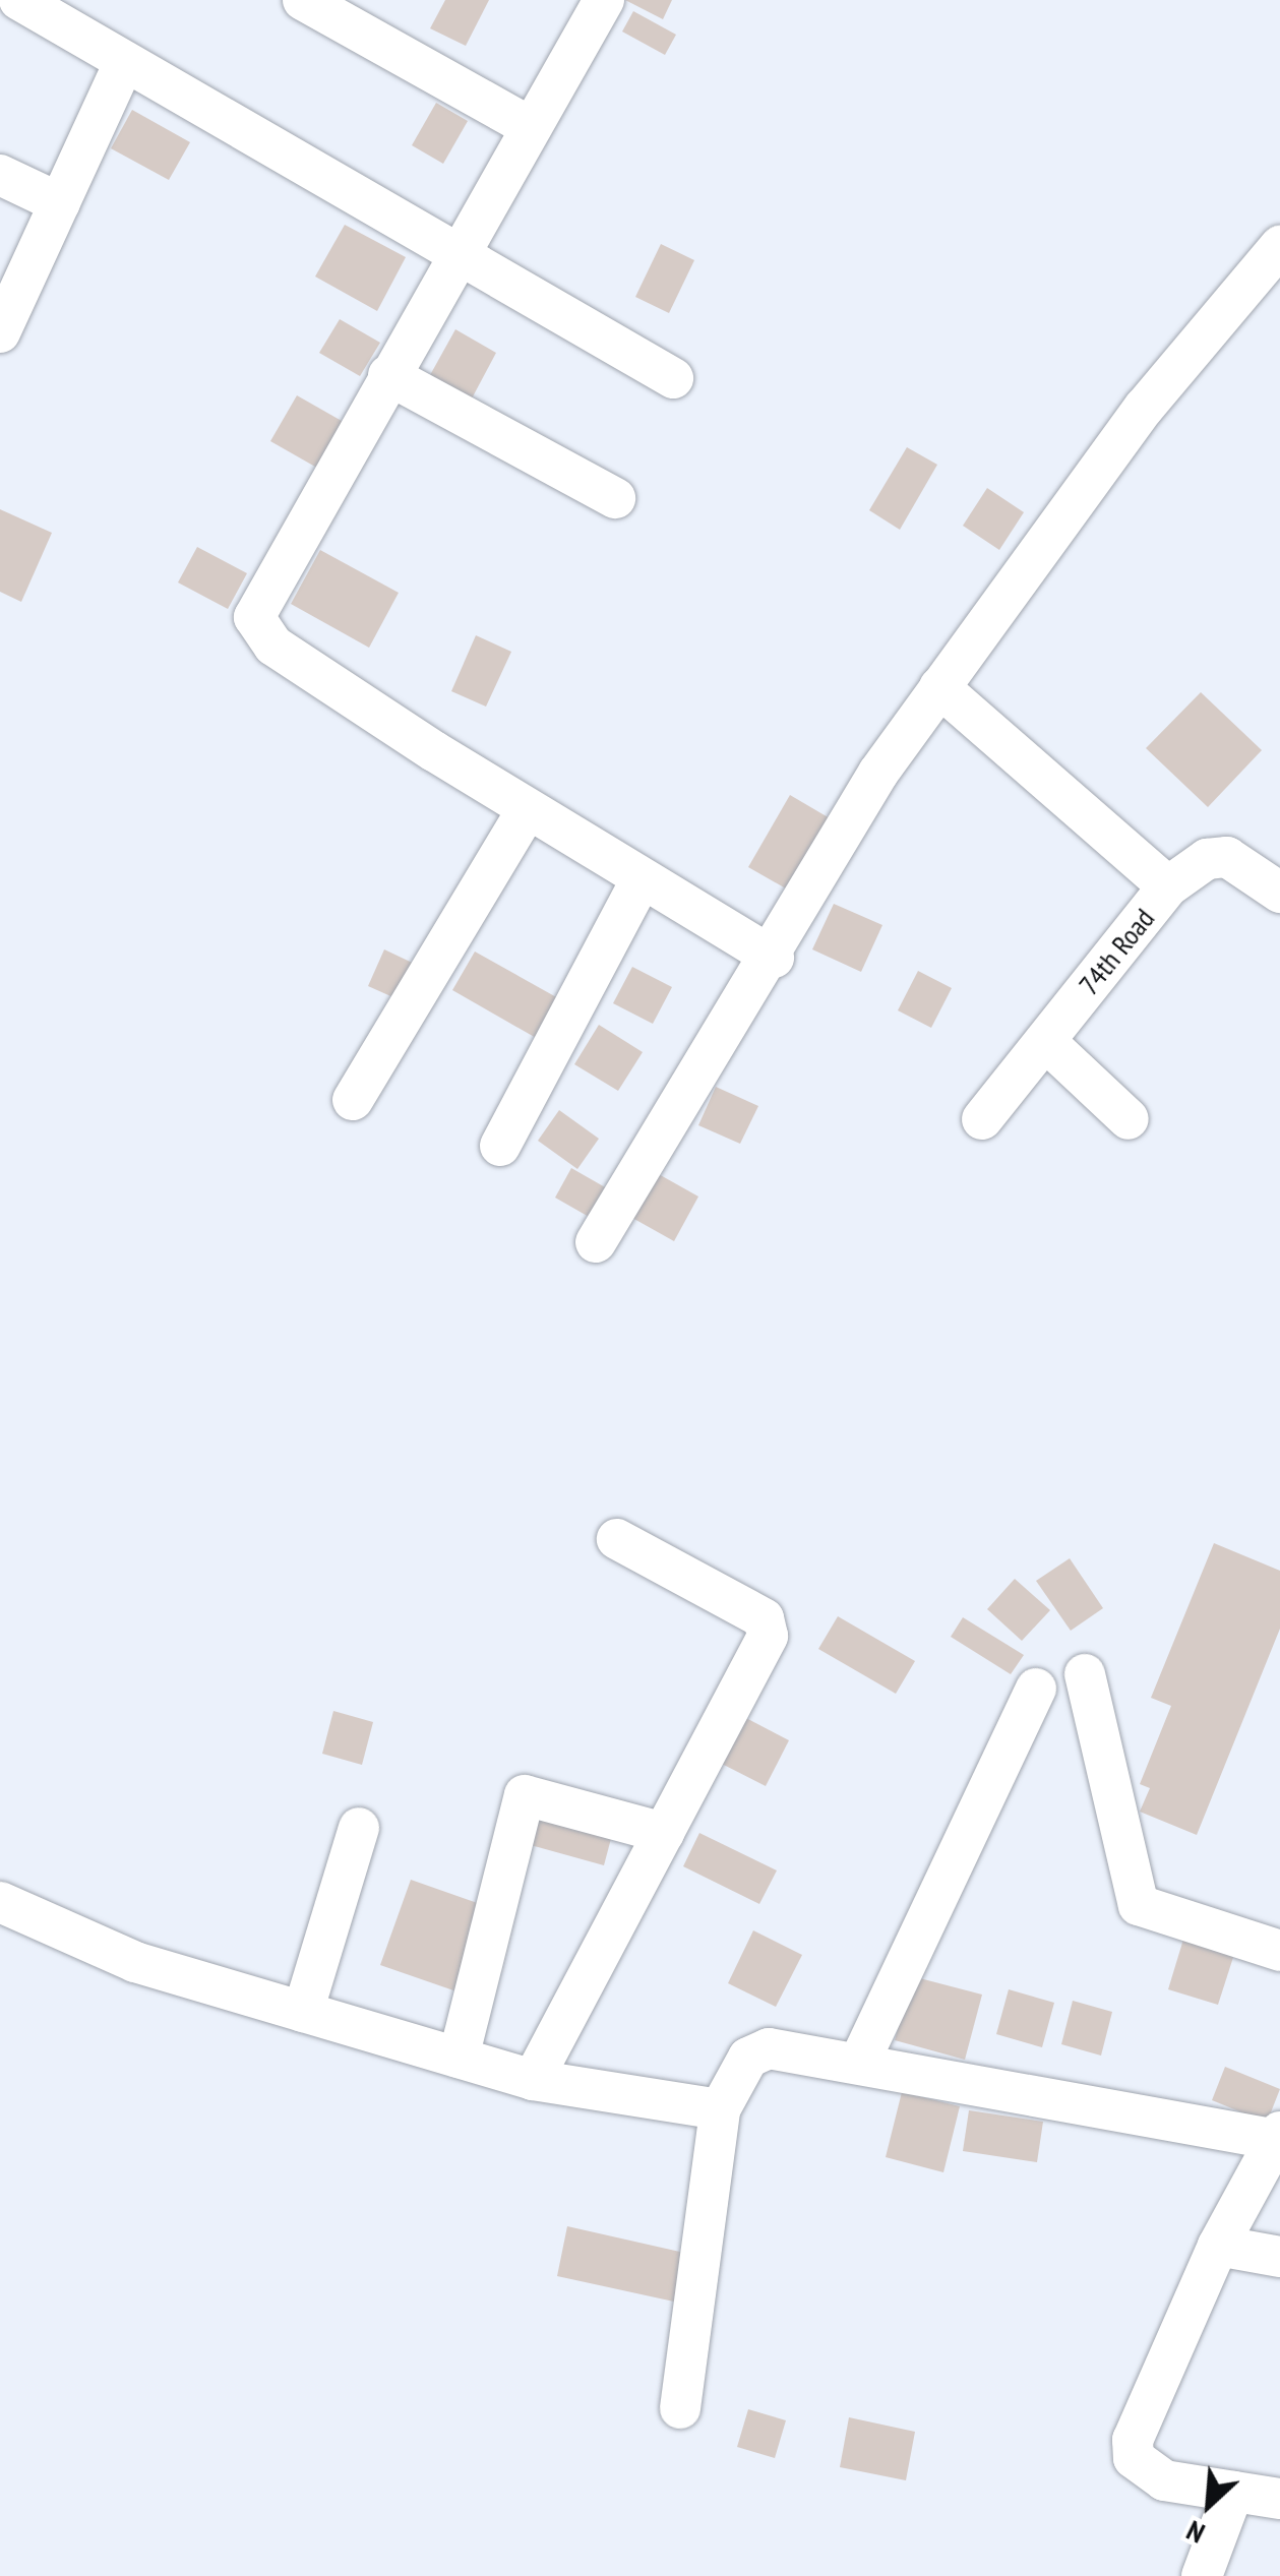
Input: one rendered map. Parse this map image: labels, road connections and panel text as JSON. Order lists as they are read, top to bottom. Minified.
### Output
{"streets":{"street":["74th Road"]},"north":"bottom left"}
